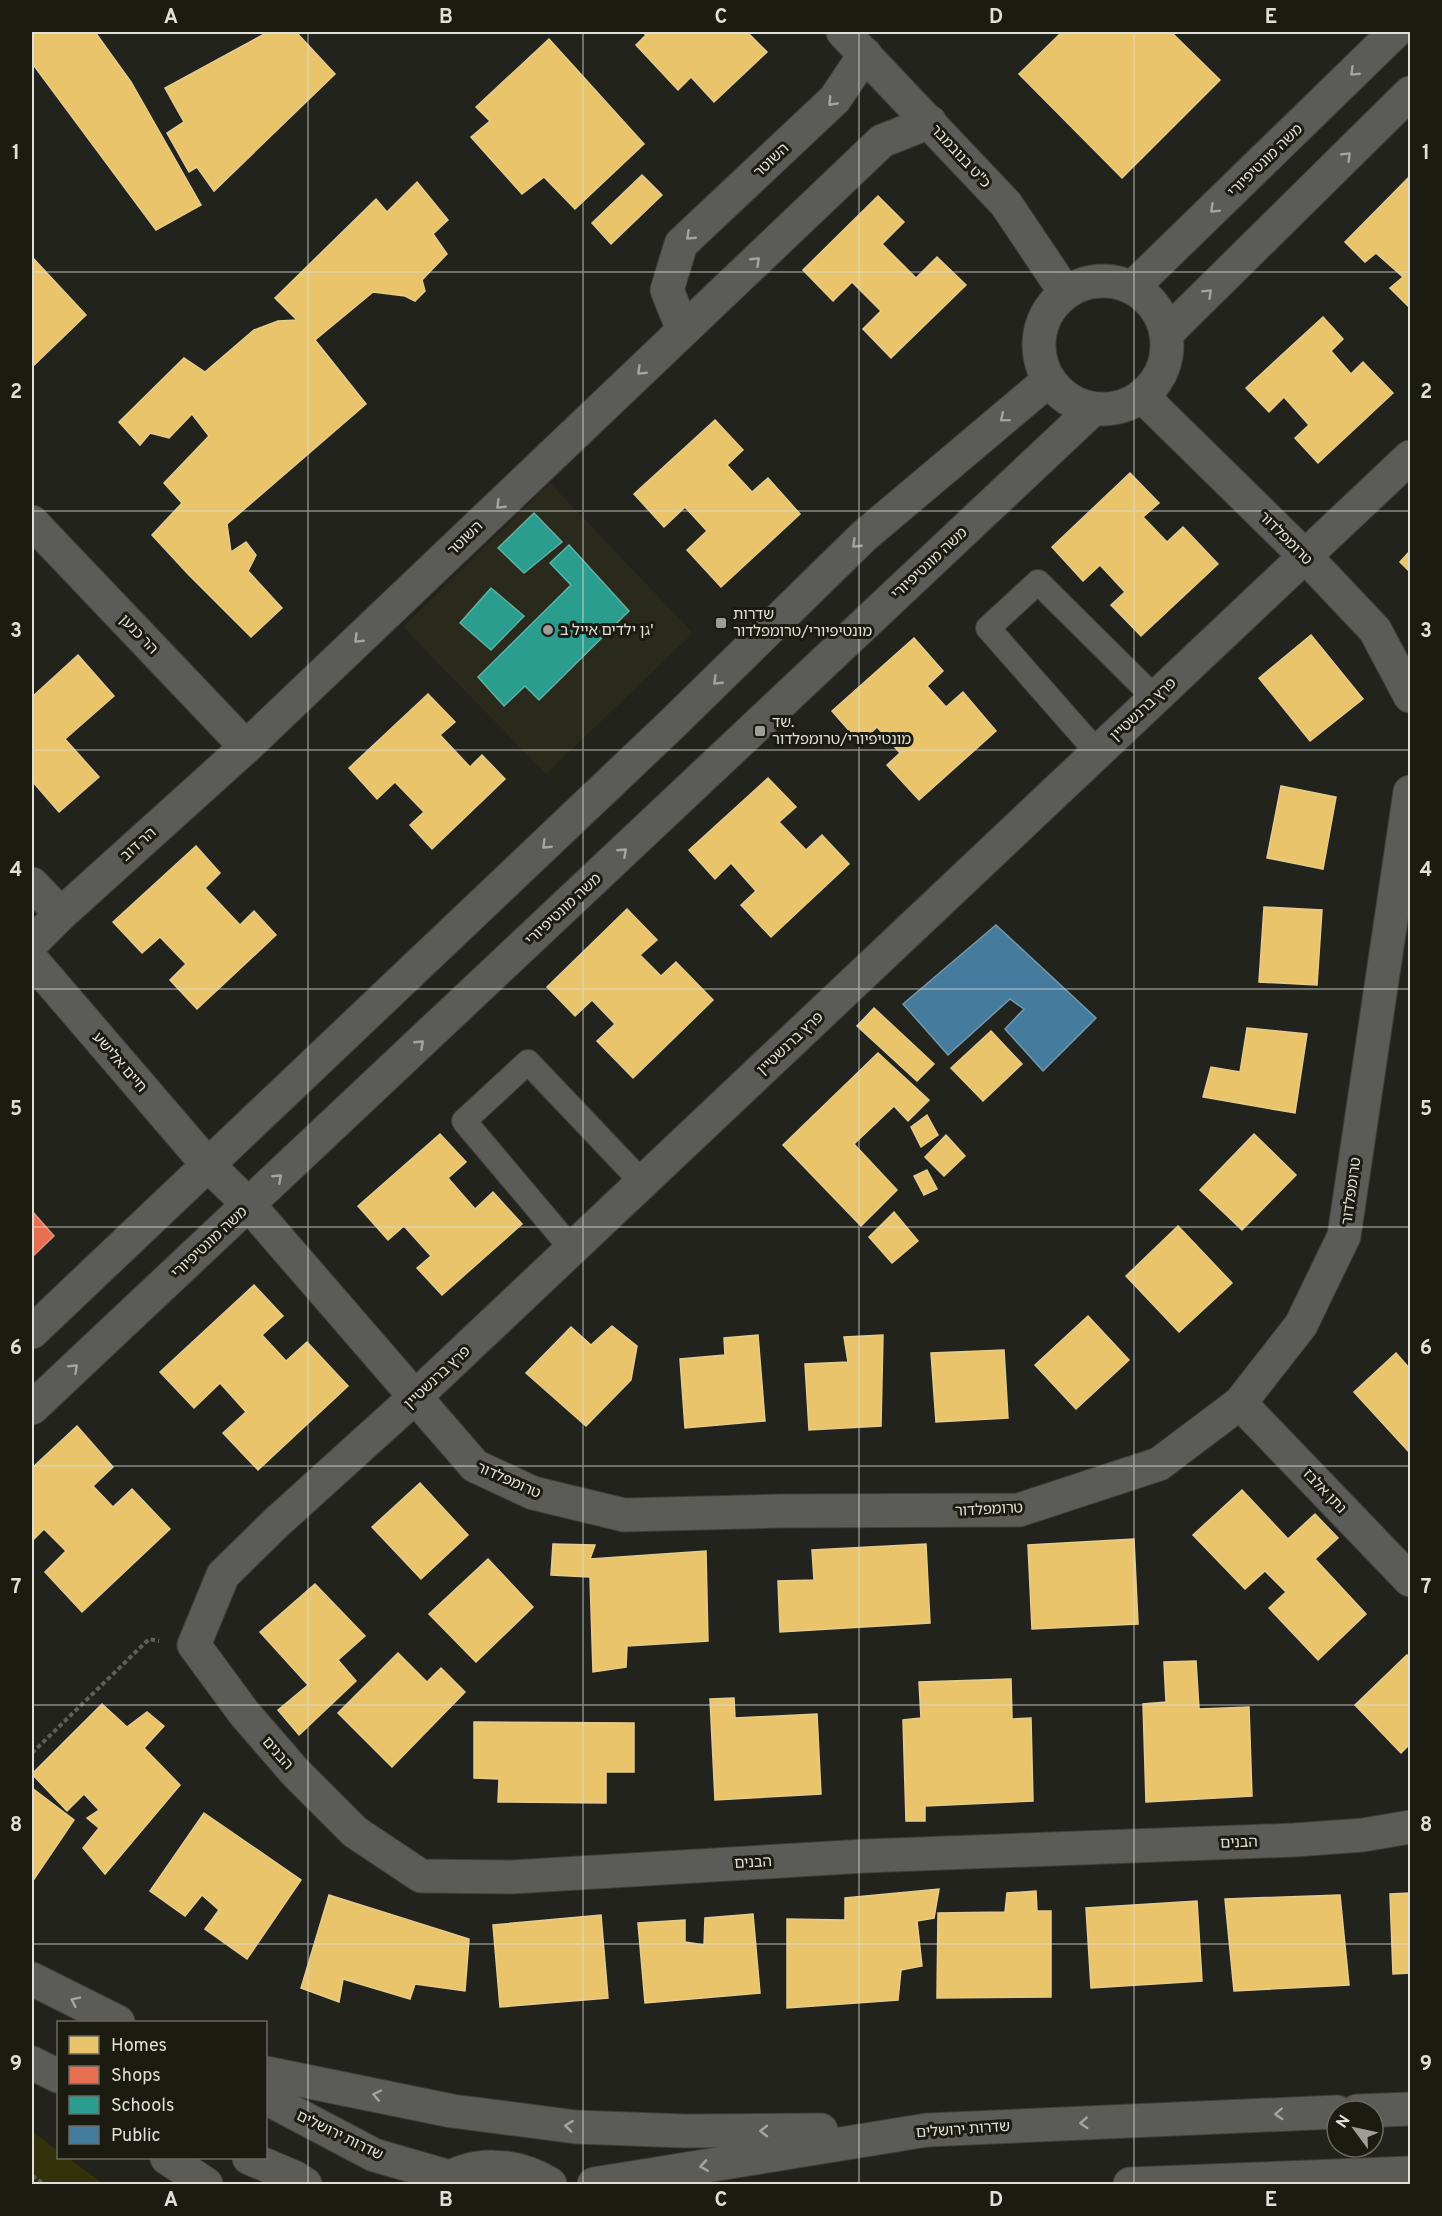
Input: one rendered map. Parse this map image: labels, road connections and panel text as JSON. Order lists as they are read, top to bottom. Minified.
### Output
{"streets":{"street":["כ\"ט בנובמבר","השוטר","משה מונטיפיורי","טרומפלדור","הר כנען","פרץ ברנשטיין","הר דוב","חיים אלישע","נתן אלבז","הבנים","שדרות ירושלים"]},"crossings":[["כ\"ט בנובמבר","השוטר"],["כ\"ט בנובמבר","משה מונטיפיורי"],["כ\"ט בנובמבר","טרומפלדור"],["השוטר","הר כנען"],["השוטר","הר דוב"],["משה מונטיפיורי","טרומפלדור"],["טרומפלדור","פרץ ברנשטיין"],["טרומפלדור","חיים אלישע"],["טרומפלדור","נתן אלבז"],["הר כנען","הר דוב"],["פרץ ברנשטיין","הבנים"]],"places":{"transit":["שדרות מונטיפיורי/טרומפלדור","שד. מונטיפיורי/טרומפלדור"],"other":["גן ילדים אייל ב'"]},"legend":["Homes","Shops","Schools","Public"],"north":"top left","grid":{"columns":["A","B","C","D","E"],"rows":["1","2","3","4","5","6","7","8","9"]}}
